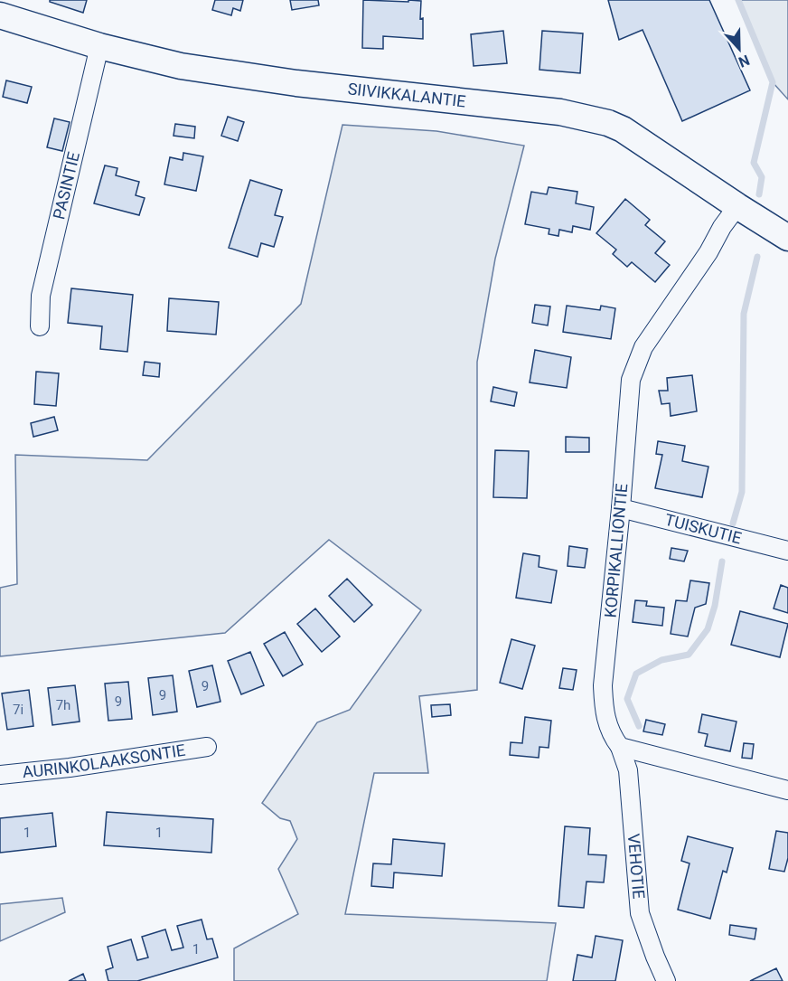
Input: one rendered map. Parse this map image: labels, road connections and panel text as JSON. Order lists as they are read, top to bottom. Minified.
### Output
{"streets":{"main road":["SIIVIKKALANTIE"],"street":["PASINTIE","TUISKUTIE","KORPIKALLIONTIE","AURINKOLAAKSONTIE","VEHOTIE"]},"crossings":[["SIIVIKKALANTIE","PASINTIE"],["SIIVIKKALANTIE","KORPIKALLIONTIE"],["TUISKUTIE","KORPIKALLIONTIE"],["KORPIKALLIONTIE","VEHOTIE"]],"house_numbers":["9","9","9","7h","7i","1","1","1"],"north":"bottom"}
